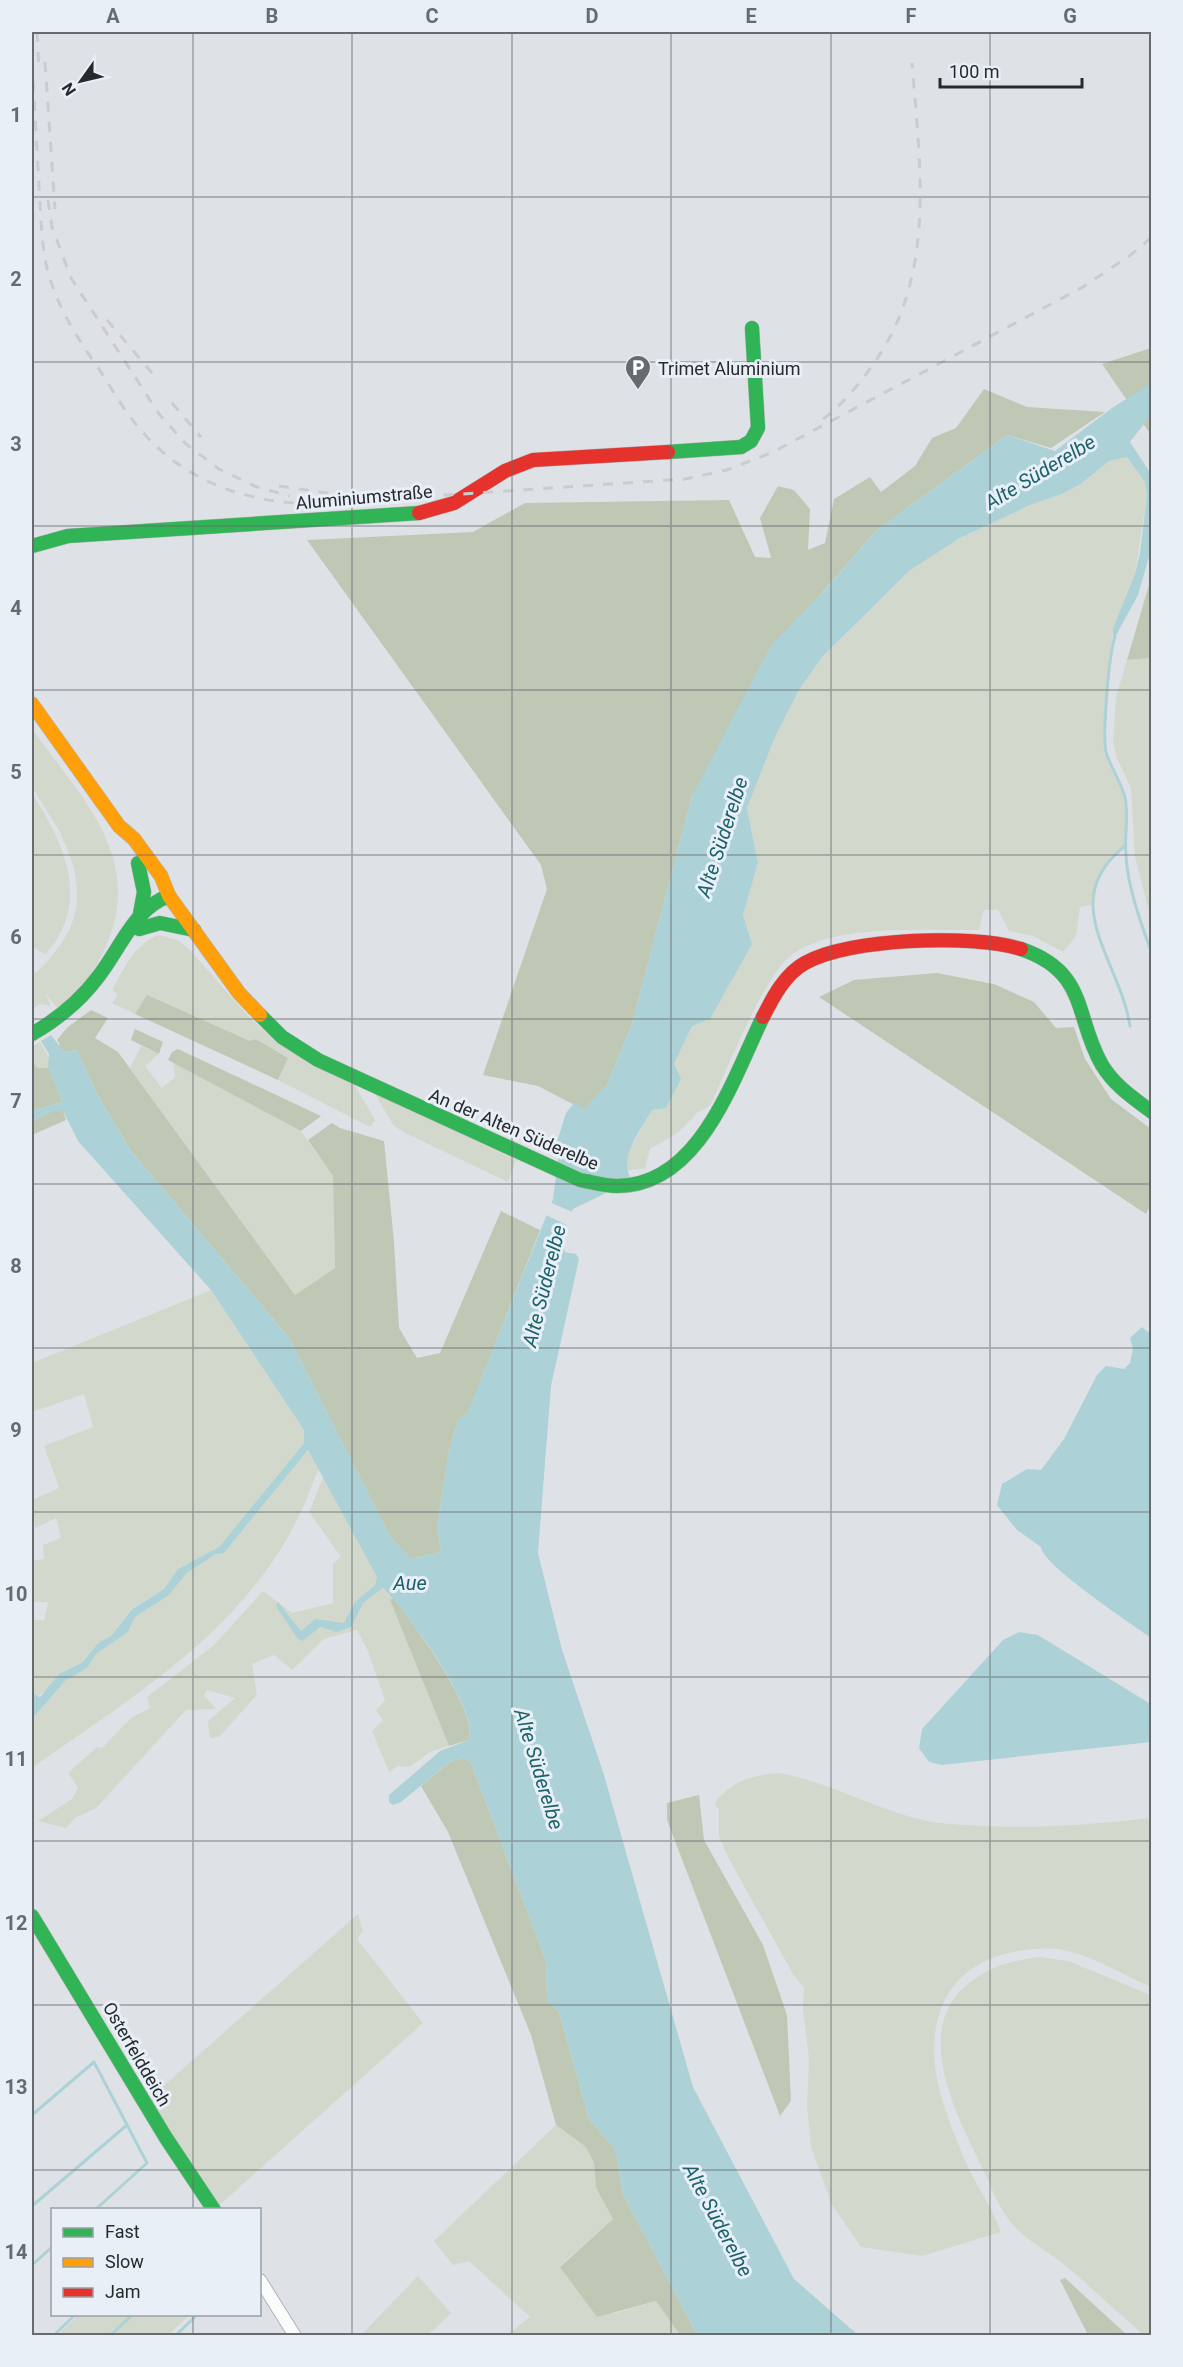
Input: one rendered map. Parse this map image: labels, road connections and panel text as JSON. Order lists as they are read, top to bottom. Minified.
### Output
{"streets":{"main road":["Aluminiumstraße","An der Alten Süderelbe","Osterfelddeich"]},"water":["Alte Süderelbe","Aue"],"places":{"parking":["Trimet Aluminium"]},"legend":["Fast","Slow","Jam"],"scale_bar":"100 m","north":"bottom left","grid":{"columns":["A","B","C","D","E","F","G"],"rows":["1","2","3","4","5","6","7","8","9","10","11","12","13","14"]}}
